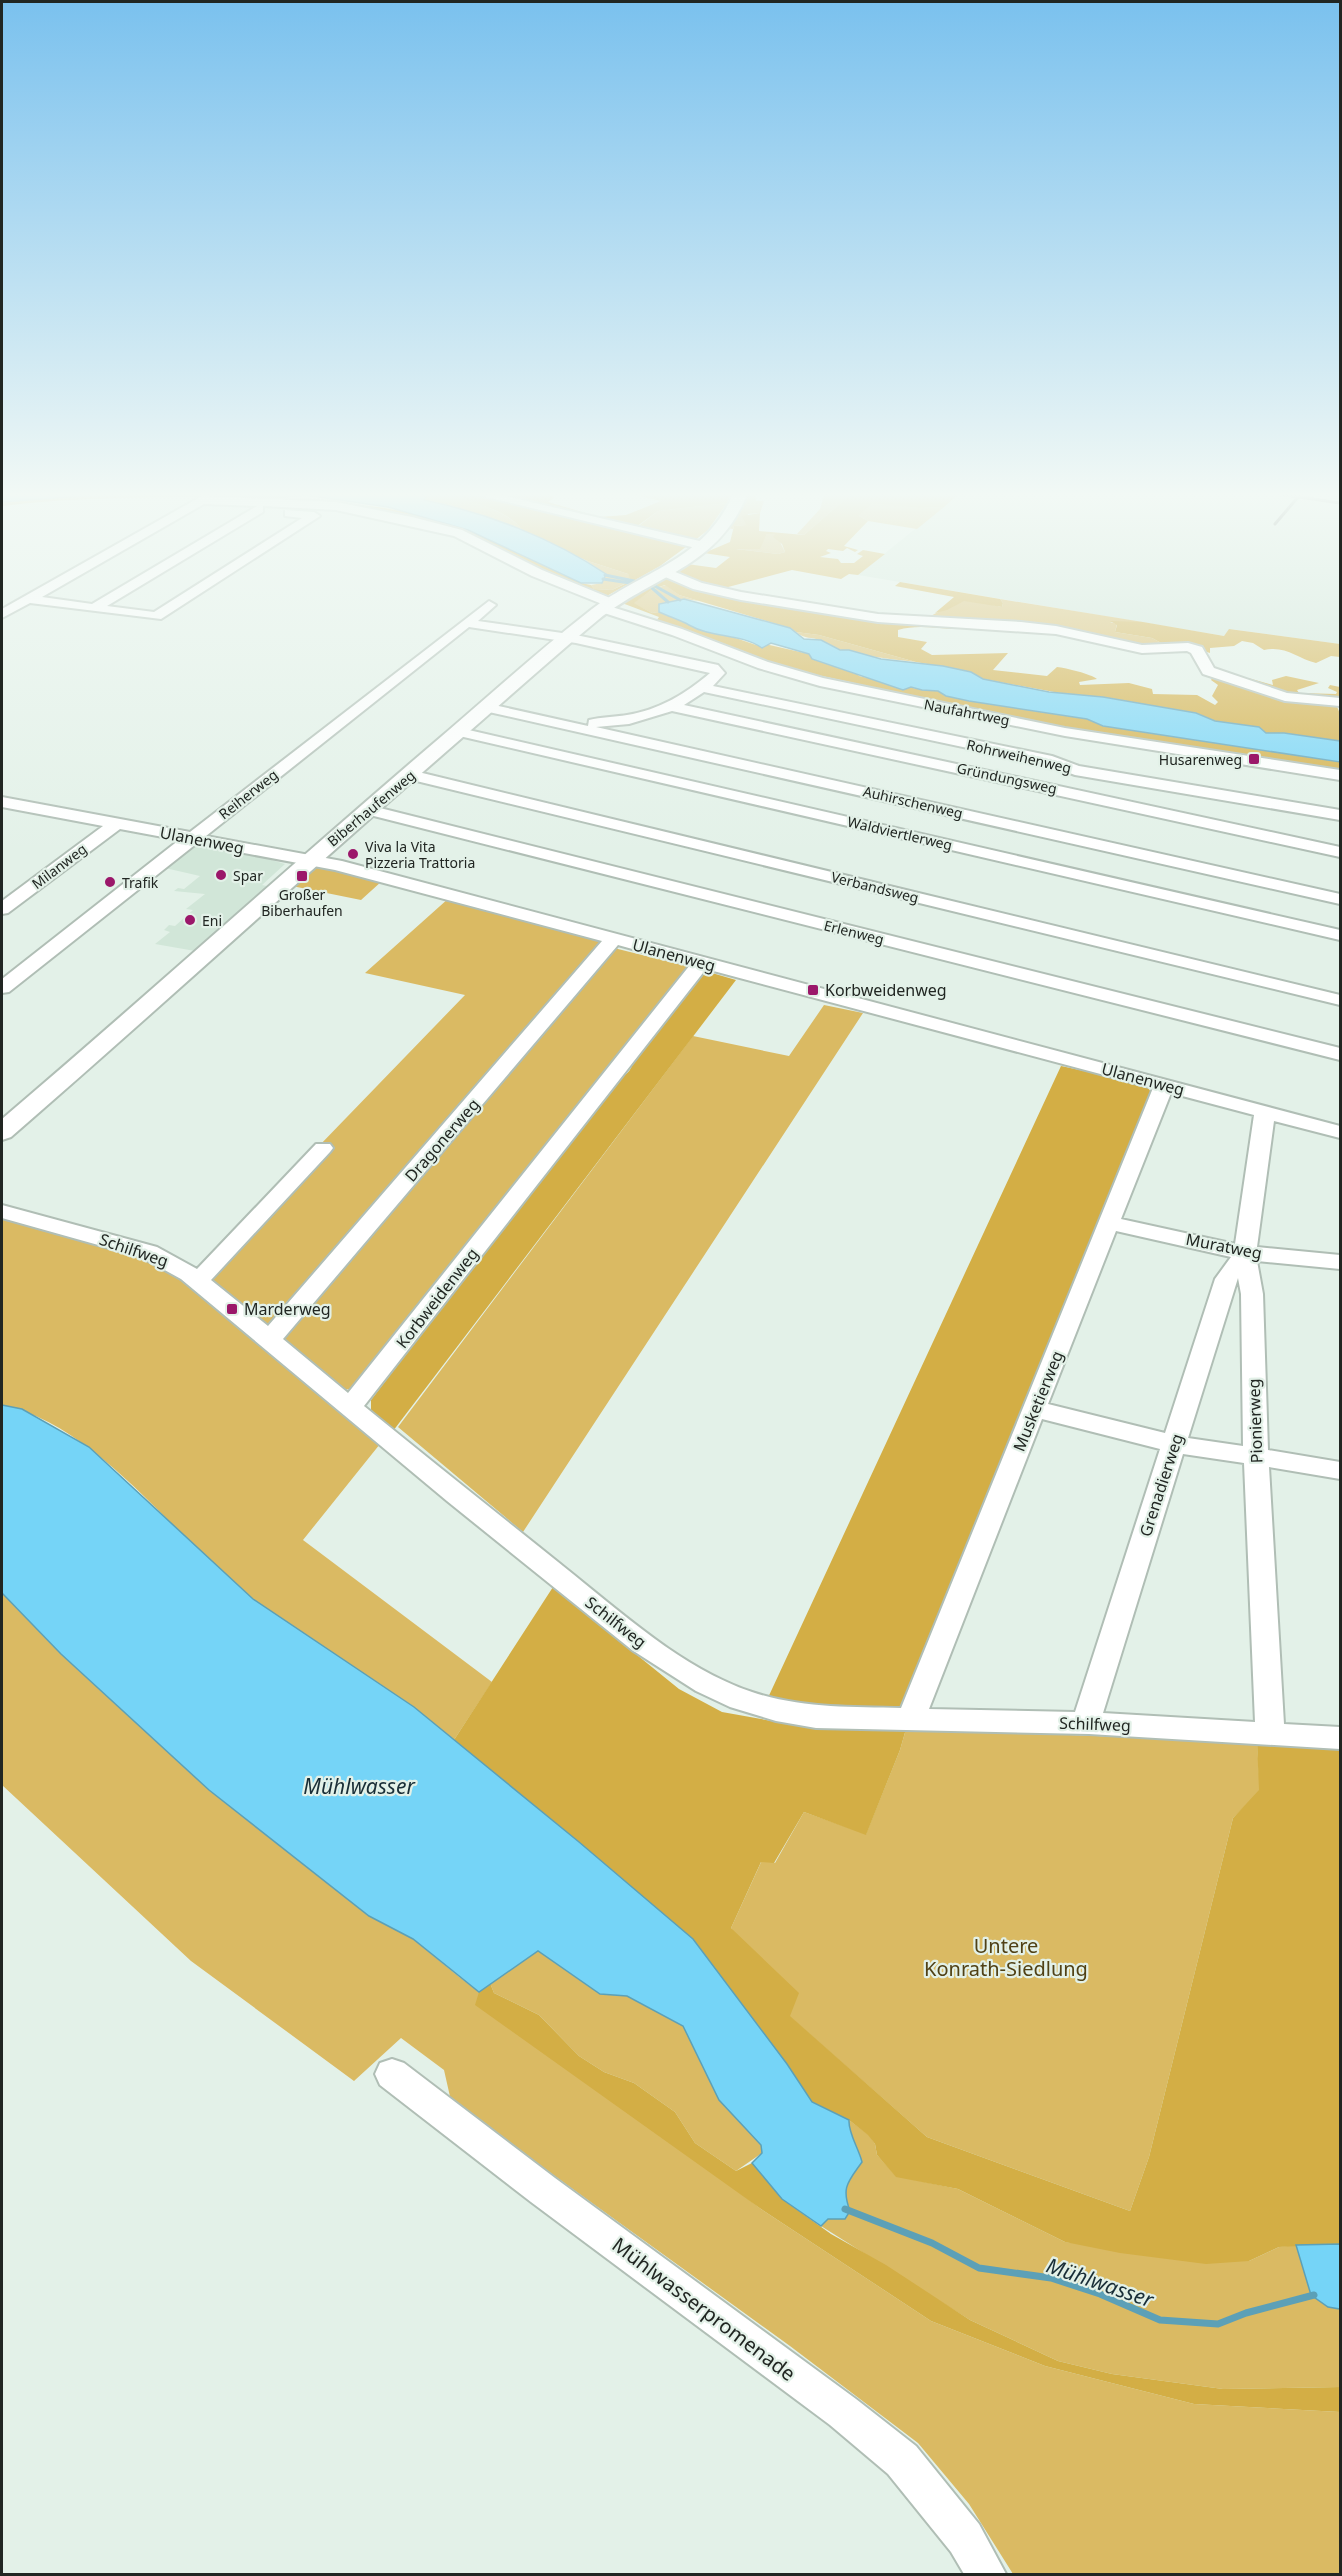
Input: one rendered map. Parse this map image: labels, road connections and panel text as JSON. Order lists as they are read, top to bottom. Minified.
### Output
{"streets":{"main road":["Biberhaufenweg"],"street":["Naufahrtweg","Rohrweihenweg","Gründungsweg","Reiherweg","Auhirschenweg","Waldviertlerweg","Ulanenweg","Milanweg","Verbandsweg","Erlenweg","Dragonerweg","Muratweg","Schilfweg","Korbweidenweg","Musketierweg","Pionierweg","Grenadierweg","Mühlwasserpromenade"]},"crossings":[["Reiherweg","Ulanenweg"],["Auhirschenweg","Biberhaufenweg"],["Biberhaufenweg","Waldviertlerweg"],["Biberhaufenweg","Ulanenweg"],["Biberhaufenweg","Verbandsweg"],["Biberhaufenweg","Erlenweg"],["Ulanenweg","Milanweg"],["Ulanenweg","Dragonerweg"],["Ulanenweg","Korbweidenweg"],["Ulanenweg","Musketierweg"],["Ulanenweg","Pionierweg"],["Dragonerweg","Schilfweg"],["Muratweg","Musketierweg"],["Muratweg","Pionierweg"],["Muratweg","Grenadierweg"],["Schilfweg","Korbweidenweg"],["Schilfweg","Musketierweg"],["Schilfweg","Pionierweg"],["Schilfweg","Grenadierweg"],["Pionierweg","Grenadierweg"]],"water":["Mühlwasser"],"parks":["Untere Konrath-Siedlung"],"places":{"transit":["Husarenweg","Großer Biberhaufen","Korbweidenweg","Marderweg"],"other":["Viva la Vita Pizzeria Trattoria","Spar","Trafik","Eni"]}}
